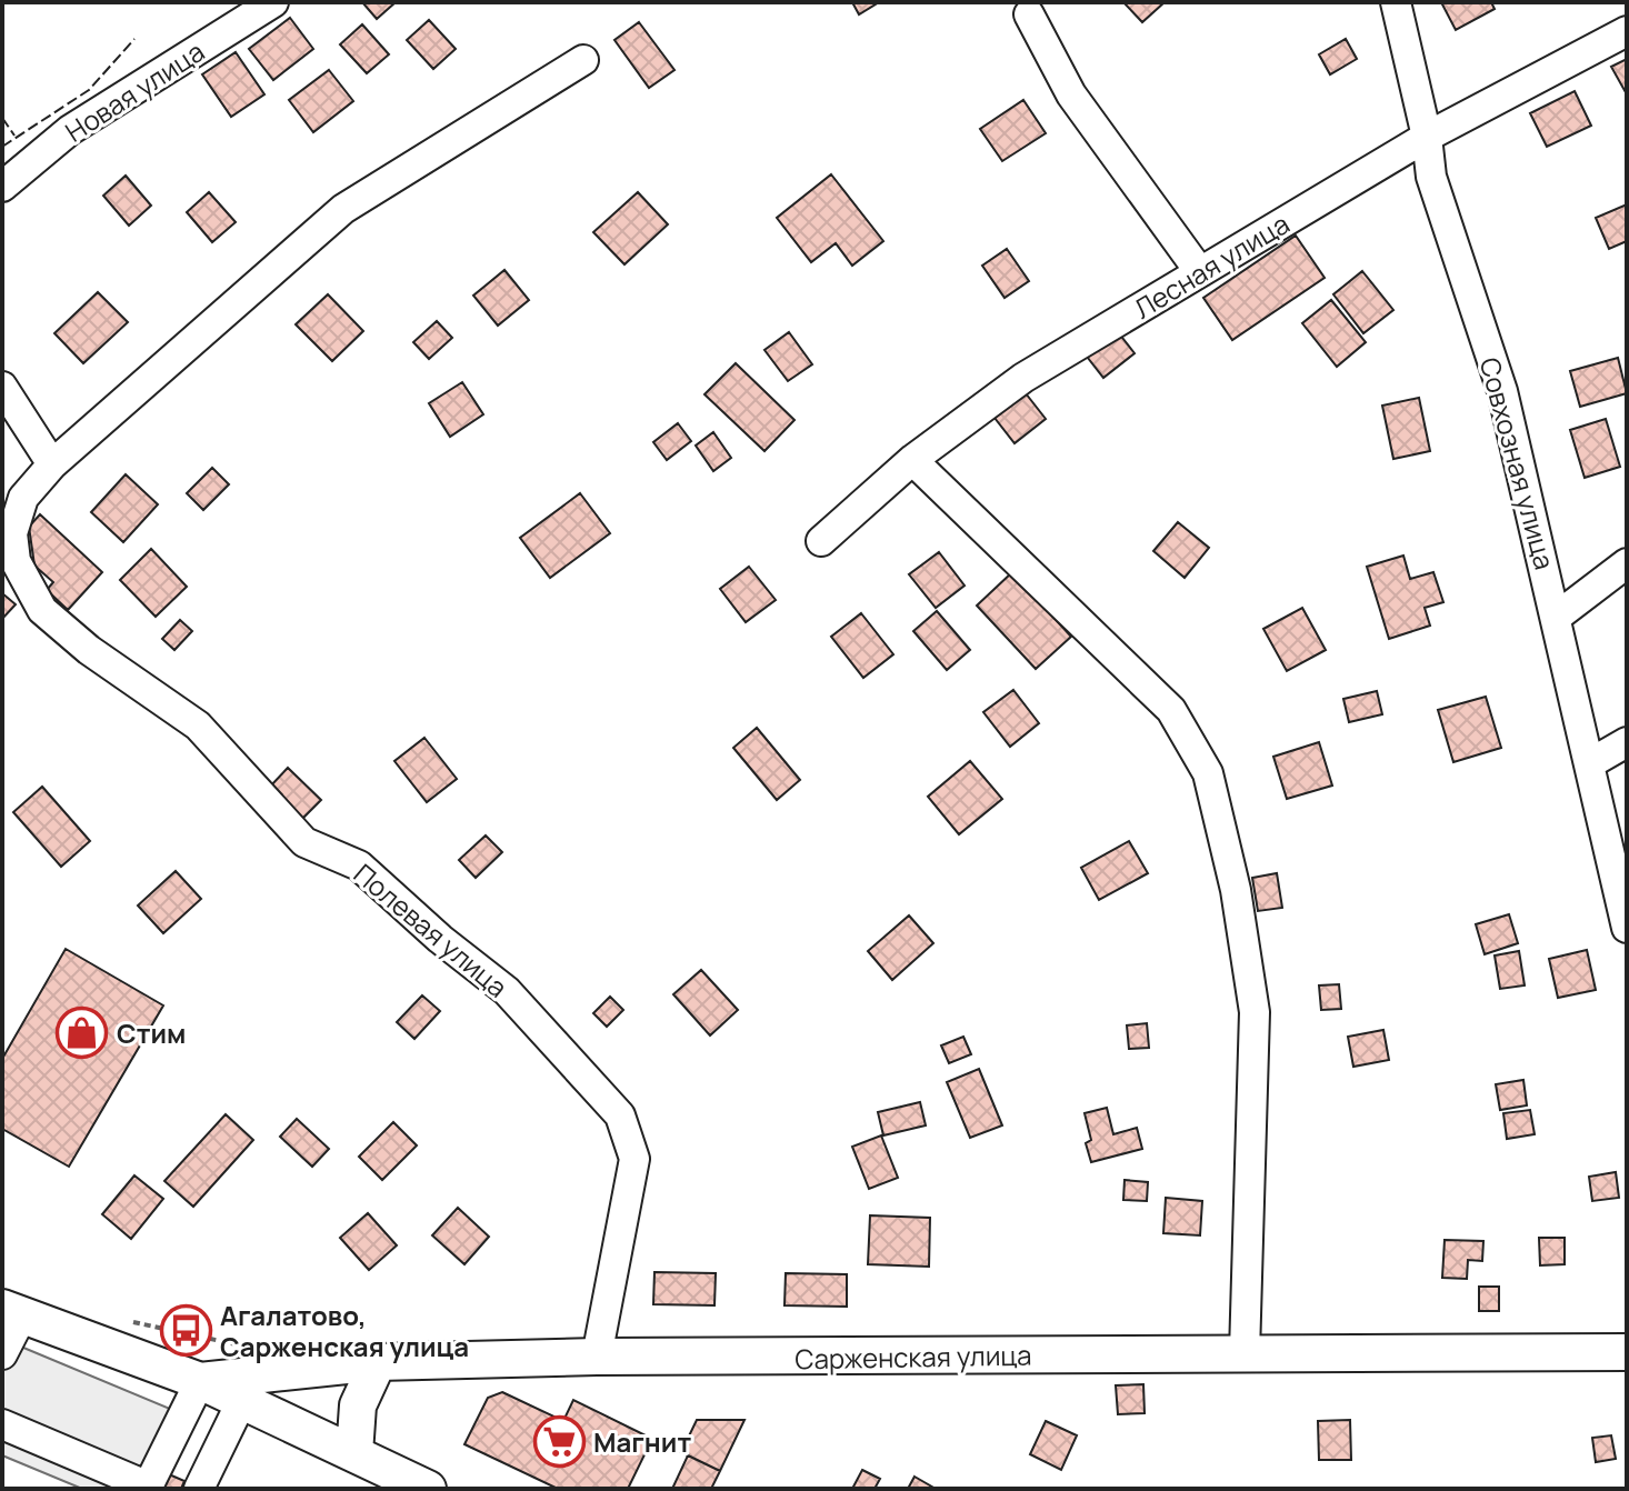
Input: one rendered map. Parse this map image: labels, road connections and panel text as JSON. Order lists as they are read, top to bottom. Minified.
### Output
{"streets":{"main road":["Сарженская улица"],"street":["Новая улица","Лесная улица","Совхозная улица","Полевая улица"]},"crossings":[["Лесная улица","Совхозная улица"],["Полевая улица","Сарженская улица"]],"places":{"shop":["Стим"],"bus stop":["Агалатово, Сарженская улица"],"supermarket":["Магнит"]}}
